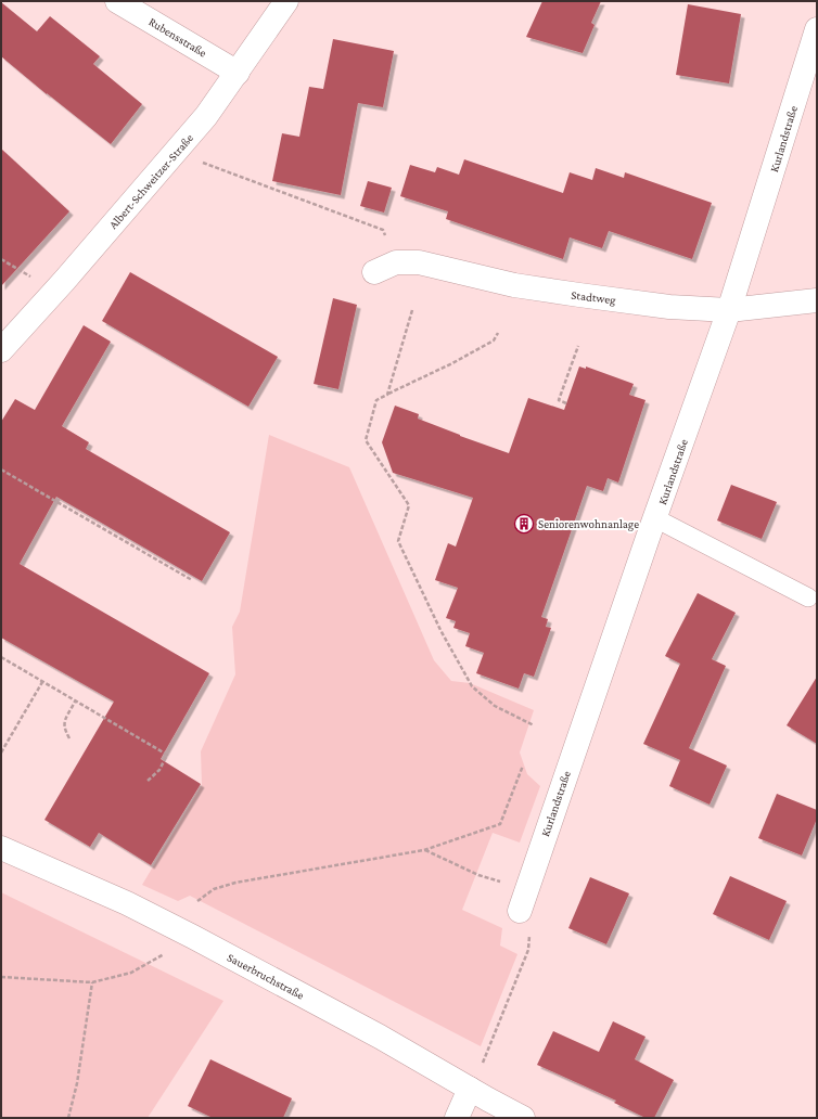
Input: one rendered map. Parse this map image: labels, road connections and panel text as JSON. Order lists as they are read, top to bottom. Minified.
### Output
{"streets":{"street":["Rubensstraße","Kurlandstraße","Albert-Schweitzer-Straße","Stadtweg","Sauerbruchstraße"]},"crossings":[["Rubensstraße","Albert-Schweitzer-Straße"],["Kurlandstraße","Stadtweg"]],"places":{"building":["Seniorenwohnanlage"]}}
